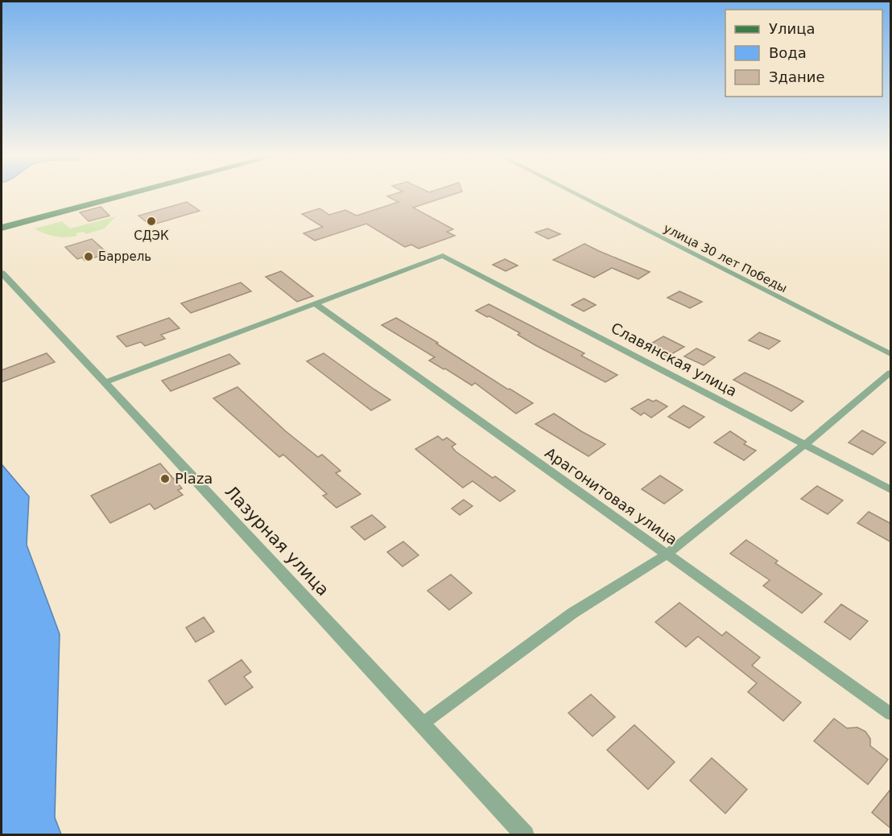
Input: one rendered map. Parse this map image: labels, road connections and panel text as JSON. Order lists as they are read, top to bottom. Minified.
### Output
{"streets":{"street":["улица 30 лет Победы","Славянская улица","Арагонитовая улица","Лазурная улица"]},"crossings":[["Славянская улица","Арагонитовая улица"]],"places":["СДЭК","Баррель","Plaza"],"legend":["Улица","Вода","Здание"]}
